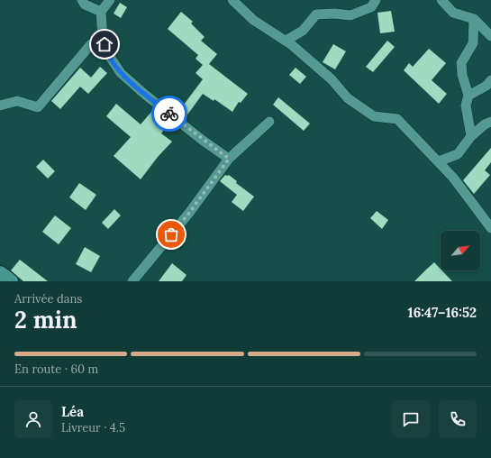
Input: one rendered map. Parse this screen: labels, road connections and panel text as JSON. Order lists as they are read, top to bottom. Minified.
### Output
{"north":"top right","page":{"heading":["2 min","Arrivée dans","16:47–16:52"],"panel":["Léa","Livreur · 4.5"],"bar":"En route · 60 m"}}
